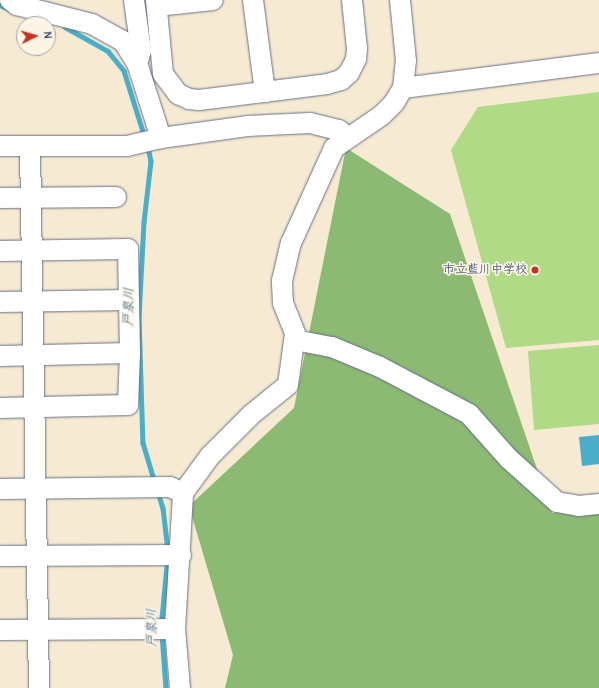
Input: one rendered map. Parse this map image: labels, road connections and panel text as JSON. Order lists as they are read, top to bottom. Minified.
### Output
{"water":["戸泉川"],"places":["市立藍川中学校"],"north":"right"}
